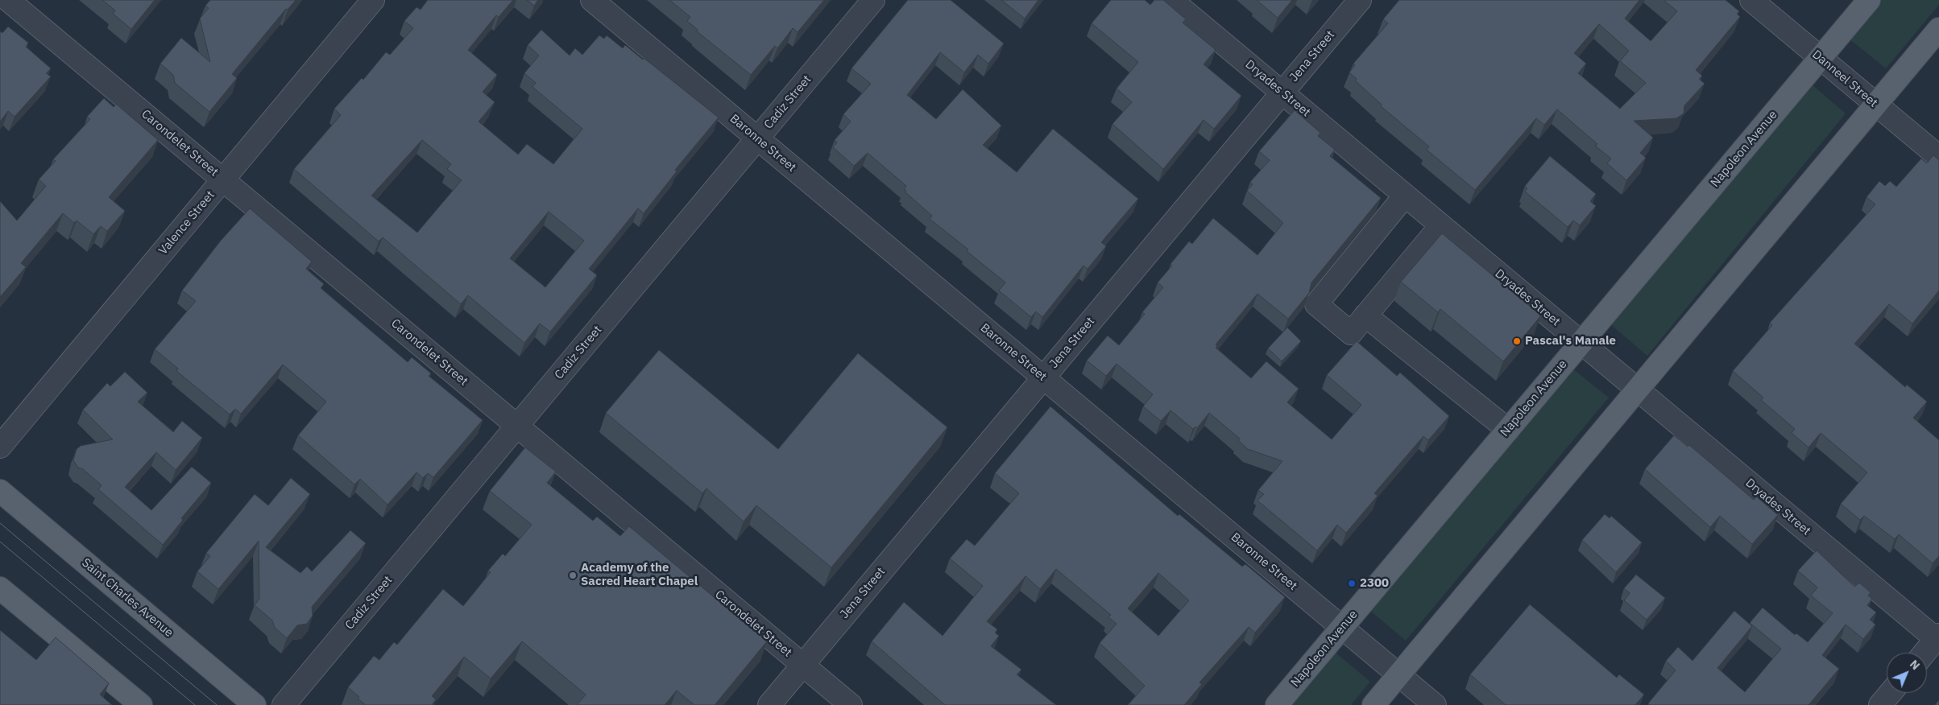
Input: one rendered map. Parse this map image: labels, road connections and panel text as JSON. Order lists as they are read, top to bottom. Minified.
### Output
{"streets":{"main road":["Napoleon Avenue","Saint Charles Avenue"],"street":["Jena Street","Danneel Street","Dryades Street","Cadiz Street","Carondelet Street","Baronne Street","Valence Street"]},"crossings":[["Jena Street","Dryades Street"],["Jena Street","Carondelet Street"],["Jena Street","Baronne Street"],["Danneel Street","Napoleon Avenue"],["Dryades Street","Napoleon Avenue"],["Cadiz Street","Carondelet Street"],["Cadiz Street","Baronne Street"],["Carondelet Street","Valence Street"],["Baronne Street","Napoleon Avenue"]],"places":["Pascal's Manale","Academy of the Sacred Heart Chapel","2300"],"north":"top right"}
